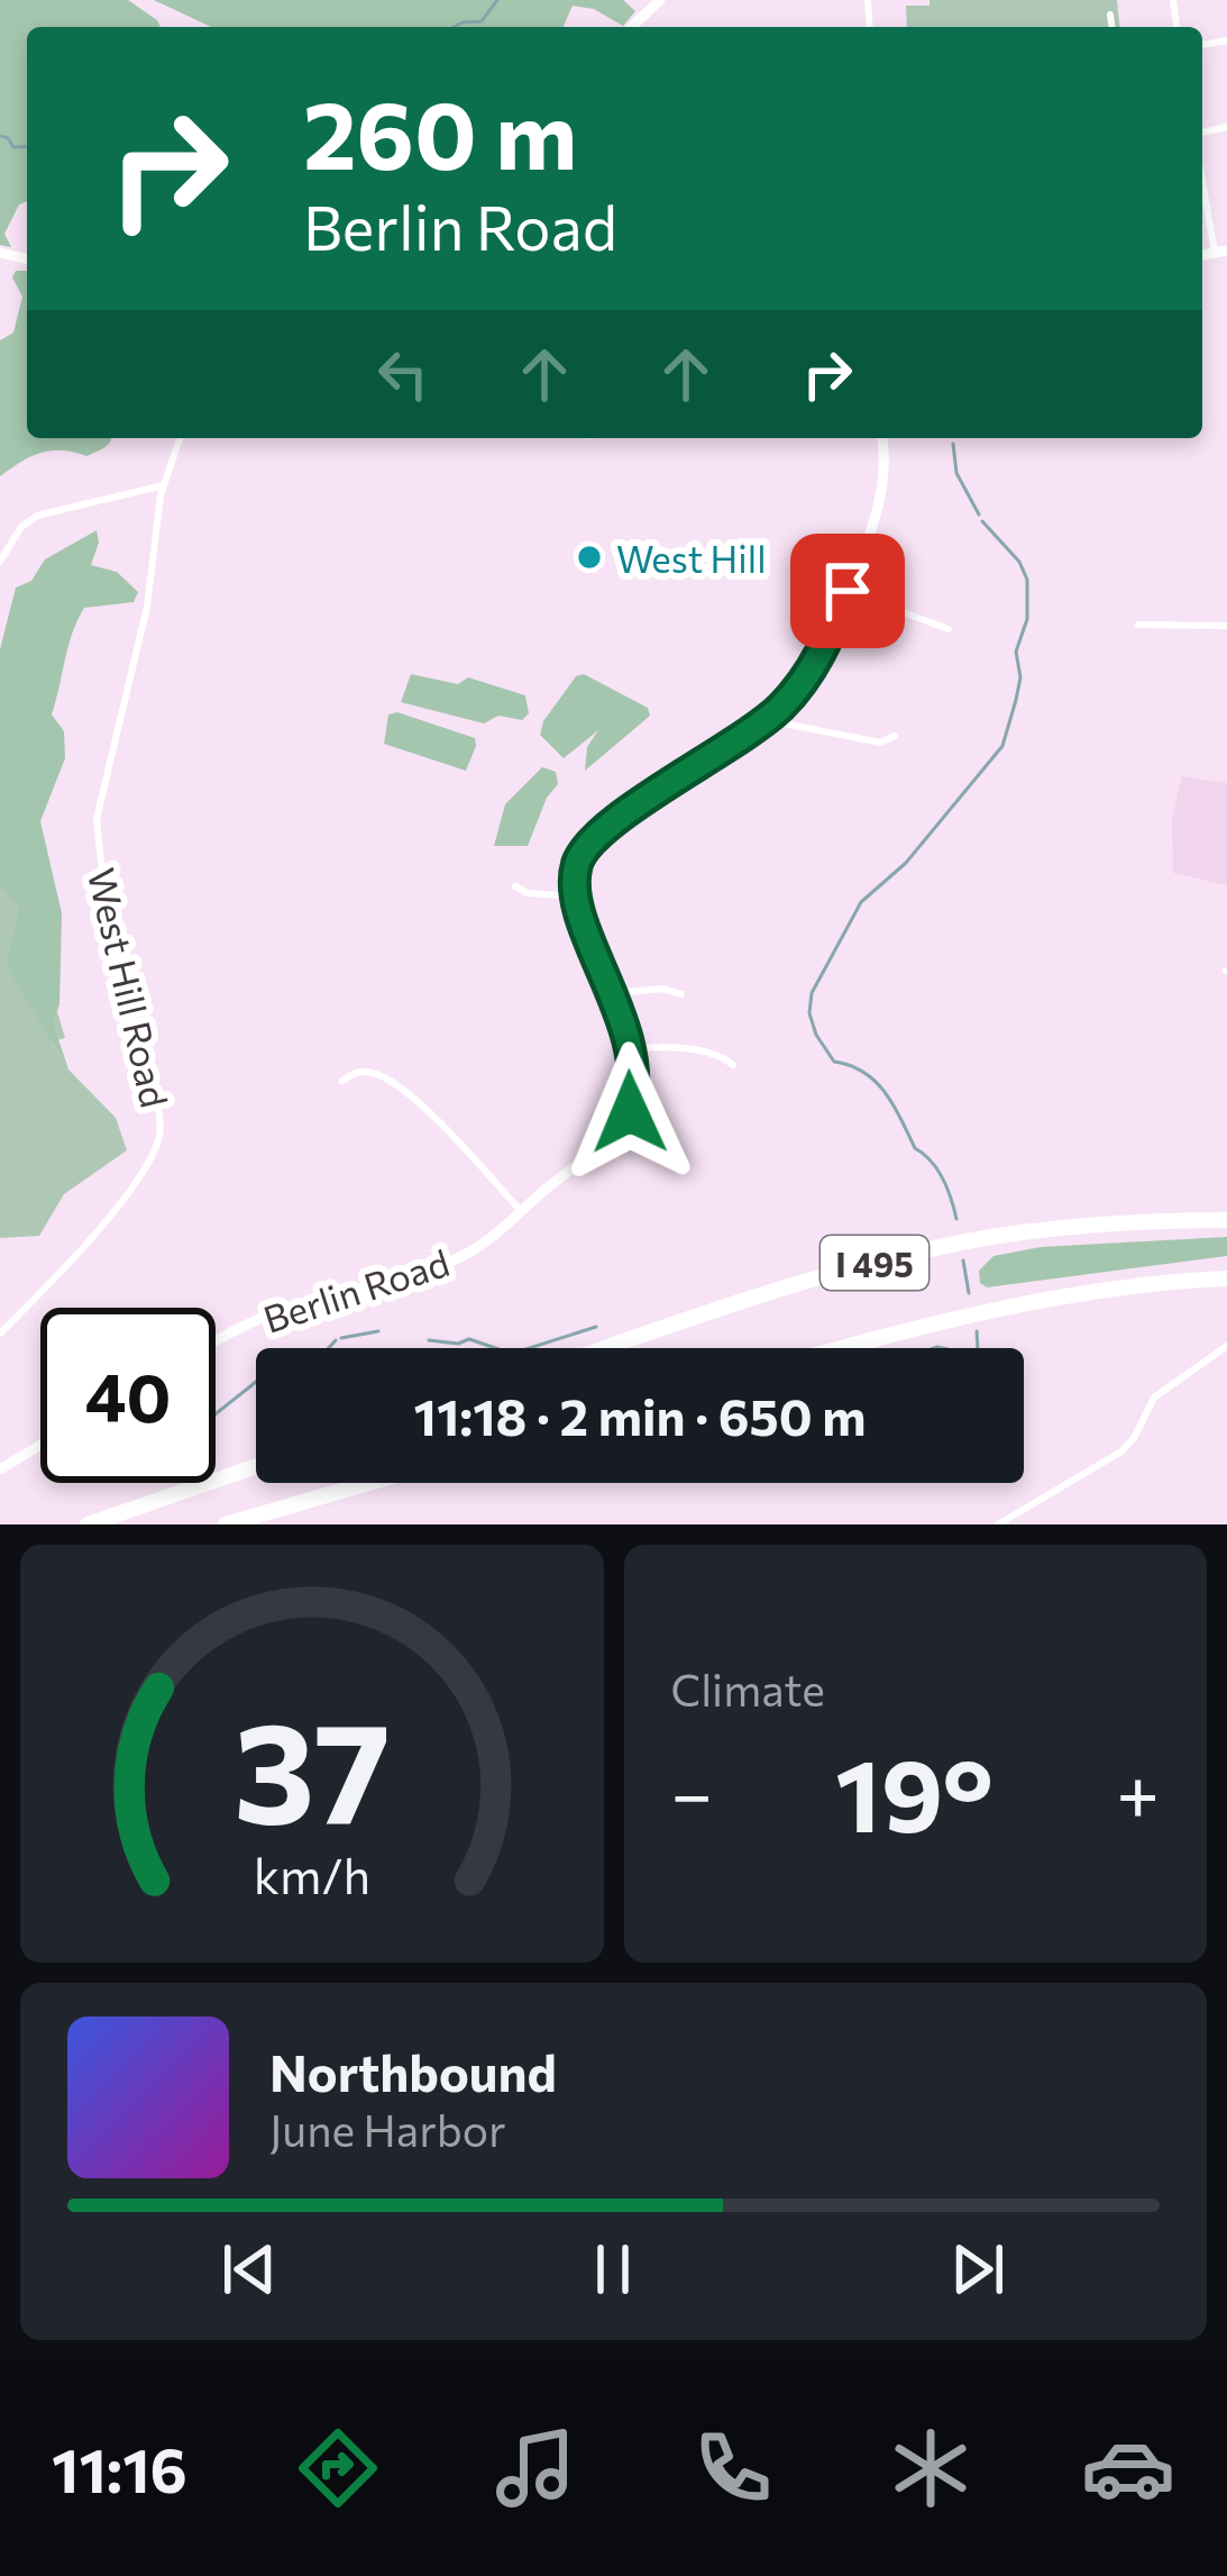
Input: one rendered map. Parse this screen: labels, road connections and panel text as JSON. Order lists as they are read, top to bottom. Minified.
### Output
{"streets":{"highway":["I 495"],"street":["West Hill Road","Berlin Road"]},"places":["West Hill"],"page":{"turn":["260 m","Berlin Road"],"limit":"40","trip":"11:18 · 2 min · 650 m","tile":"Climate","heat":["−","19°","+"],"song":["Northbound","June Harbor"],"tabs":"11:16","gauge":["37","km/h"]}}
